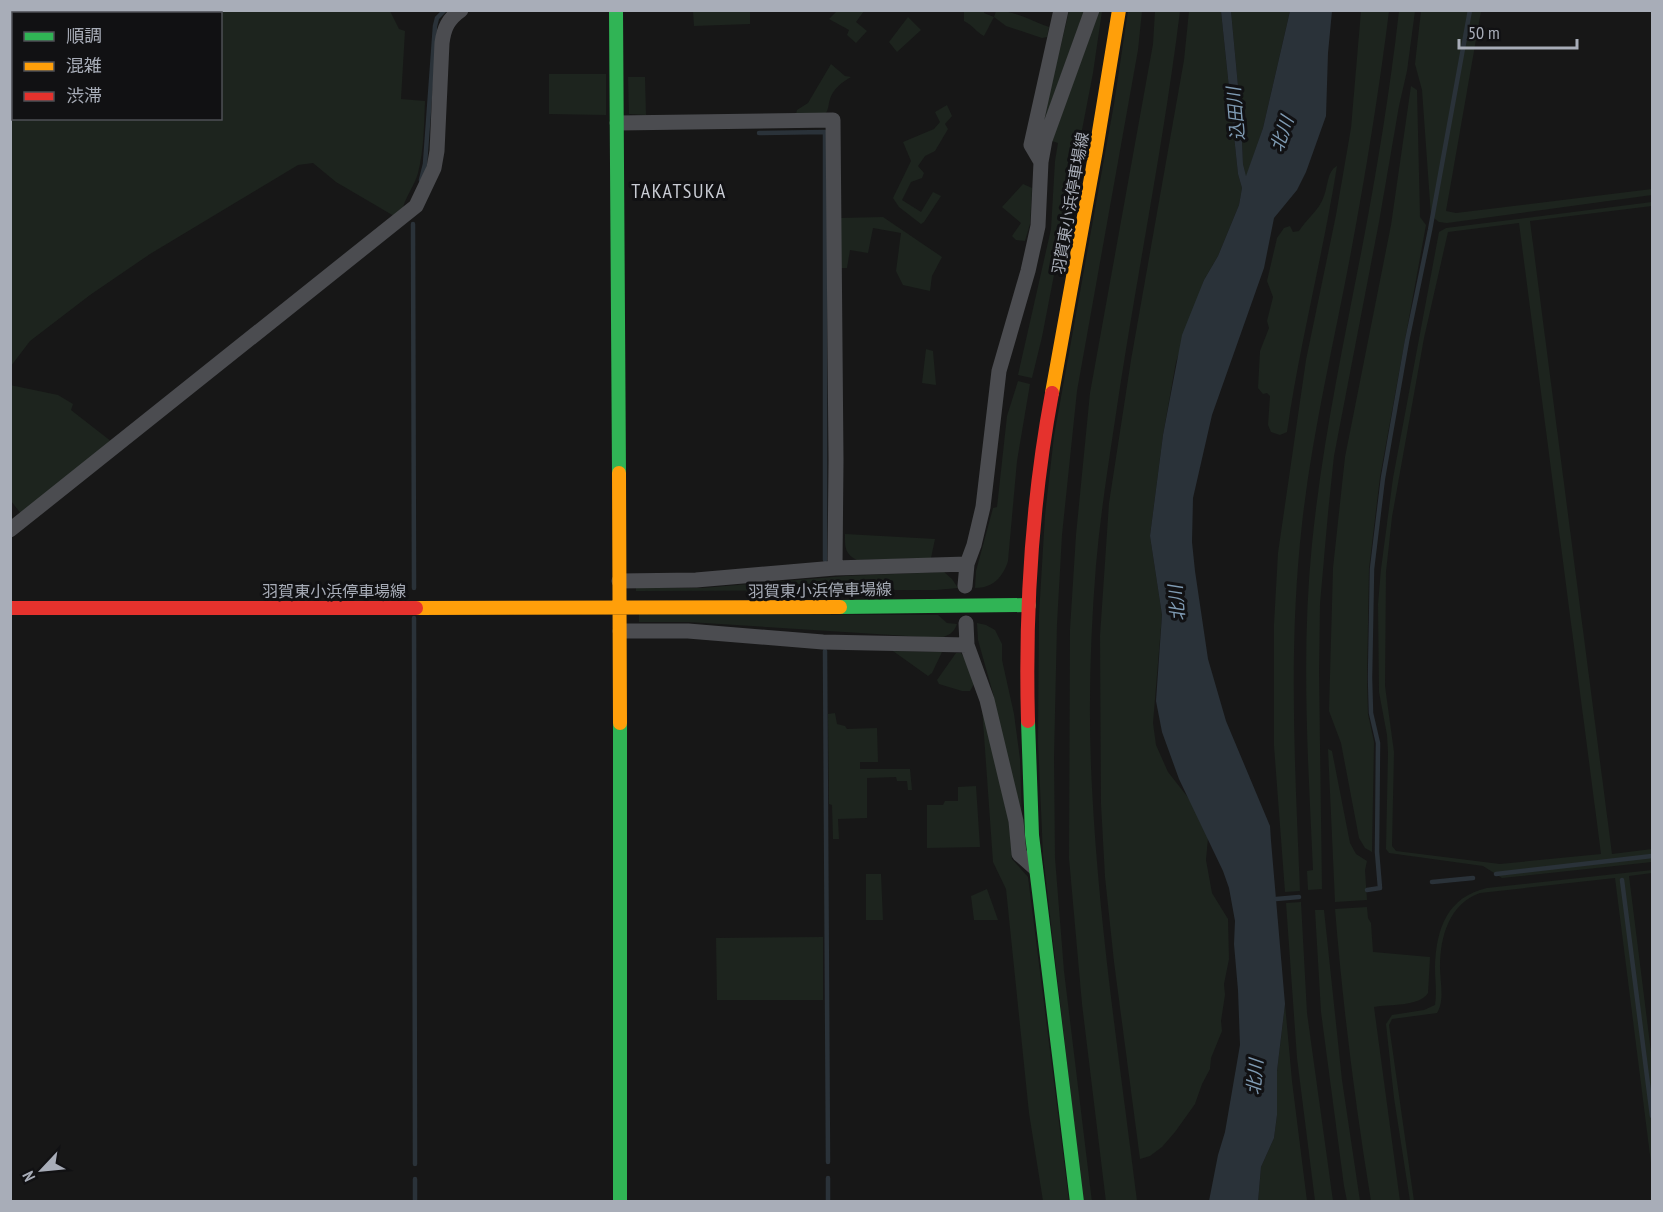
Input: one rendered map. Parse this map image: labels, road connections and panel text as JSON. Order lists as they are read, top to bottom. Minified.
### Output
{"streets":{"street":["羽賀東小浜停車場線"]},"districts":["TAKATSUKA"],"water":["込田川","北川"],"legend":["順調","混雑","渋滞"],"scale_bar":"50 m","north":"bottom left"}
